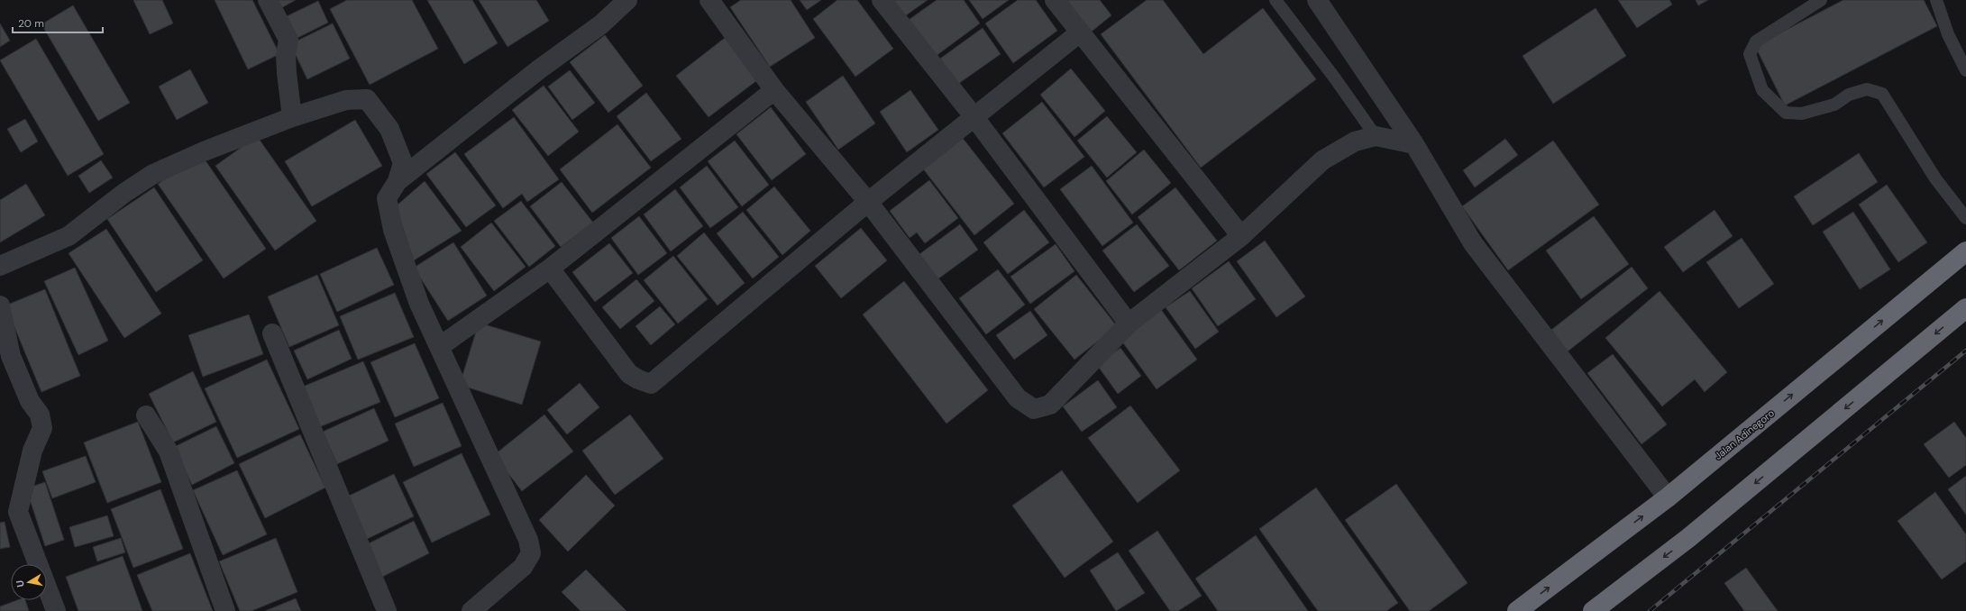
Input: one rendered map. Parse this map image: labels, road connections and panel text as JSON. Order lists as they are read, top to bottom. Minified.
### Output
{"streets":{"highway":["Jalan Adinegoro"]},"scale_bar":"20 m","north":"left"}
